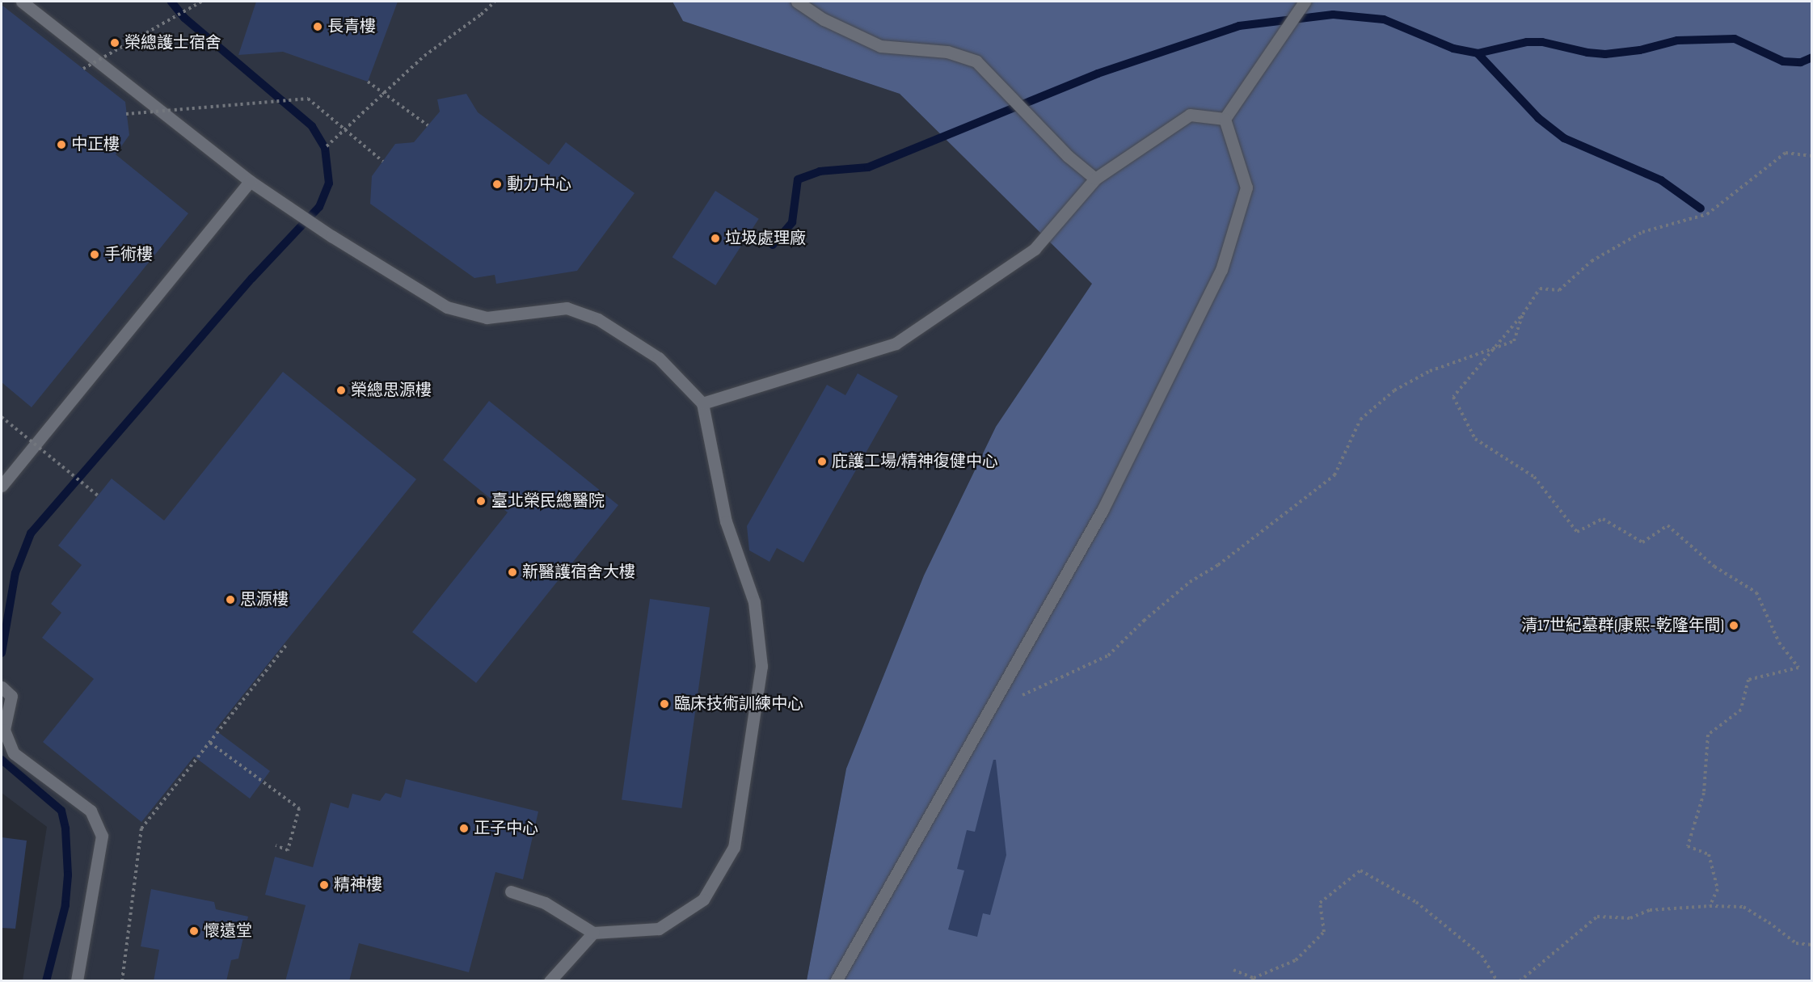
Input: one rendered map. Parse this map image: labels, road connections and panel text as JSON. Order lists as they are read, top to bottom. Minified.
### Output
{"places":["長青樓","榮總護士宿舍","中正樓","動力中心","垃圾處理廠","手術樓","榮總思源樓","庇護工場/精神復健中心","臺北榮民總醫院","新醫護宿舍大樓","思源樓","清17世紀墓群(康熙-乾隆年間)","臨床技術訓練中心","正子中心","精神樓","懷遠堂"]}
